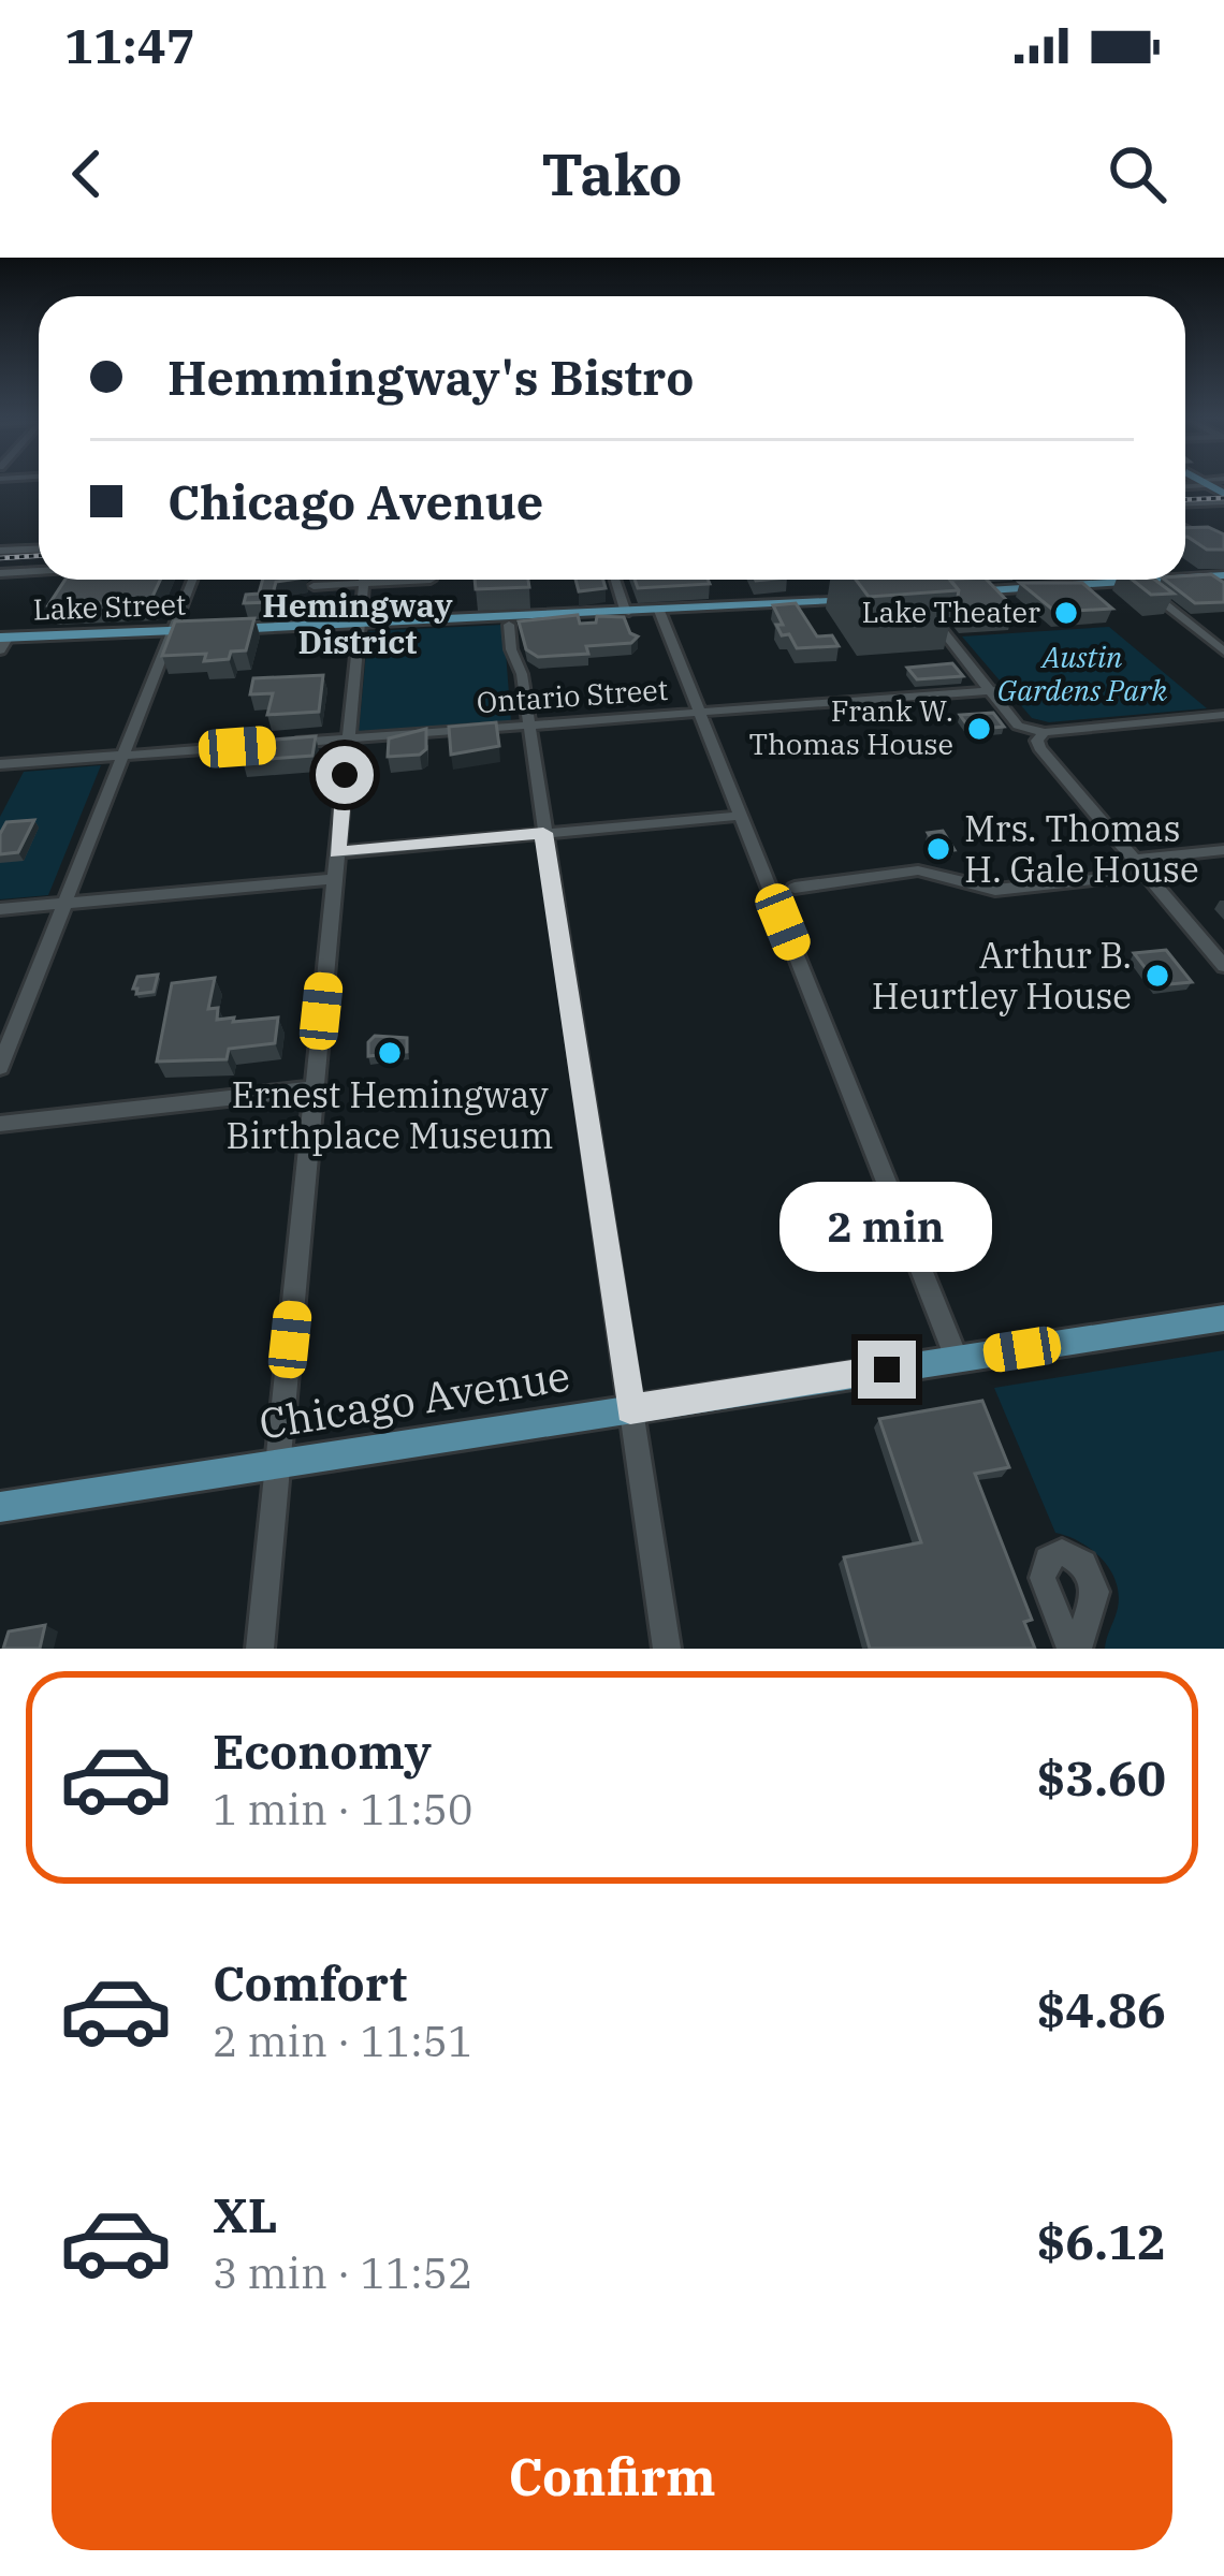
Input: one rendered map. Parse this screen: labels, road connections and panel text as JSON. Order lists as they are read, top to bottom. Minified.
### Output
{"streets":{"main road":["Lake Street","Chicago Avenue"],"street":["Ontario Street"]},"districts":["Hemingway District"],"parks":["Austin Gardens Park"],"places":["Lake Theater","Frank W. Thomas House","Mrs. Thomas H. Gale House","Arthur B. Heurtley House","Ernest Hemingway Birthplace Museum"],"page":{"status":"11:47","header":"Tako","banner":["Hemmingway's Bistro","Chicago Avenue"],"bubble":"2 min","list":[{"name":"Economy","note":"1 min · 11:50","value":"$3.60"},{"name":"Comfort","note":"2 min · 11:51","value":"$4.86"},{"name":"XL","note":"3 min · 11:52","value":"$6.12"}],"buttons":"Confirm"}}
